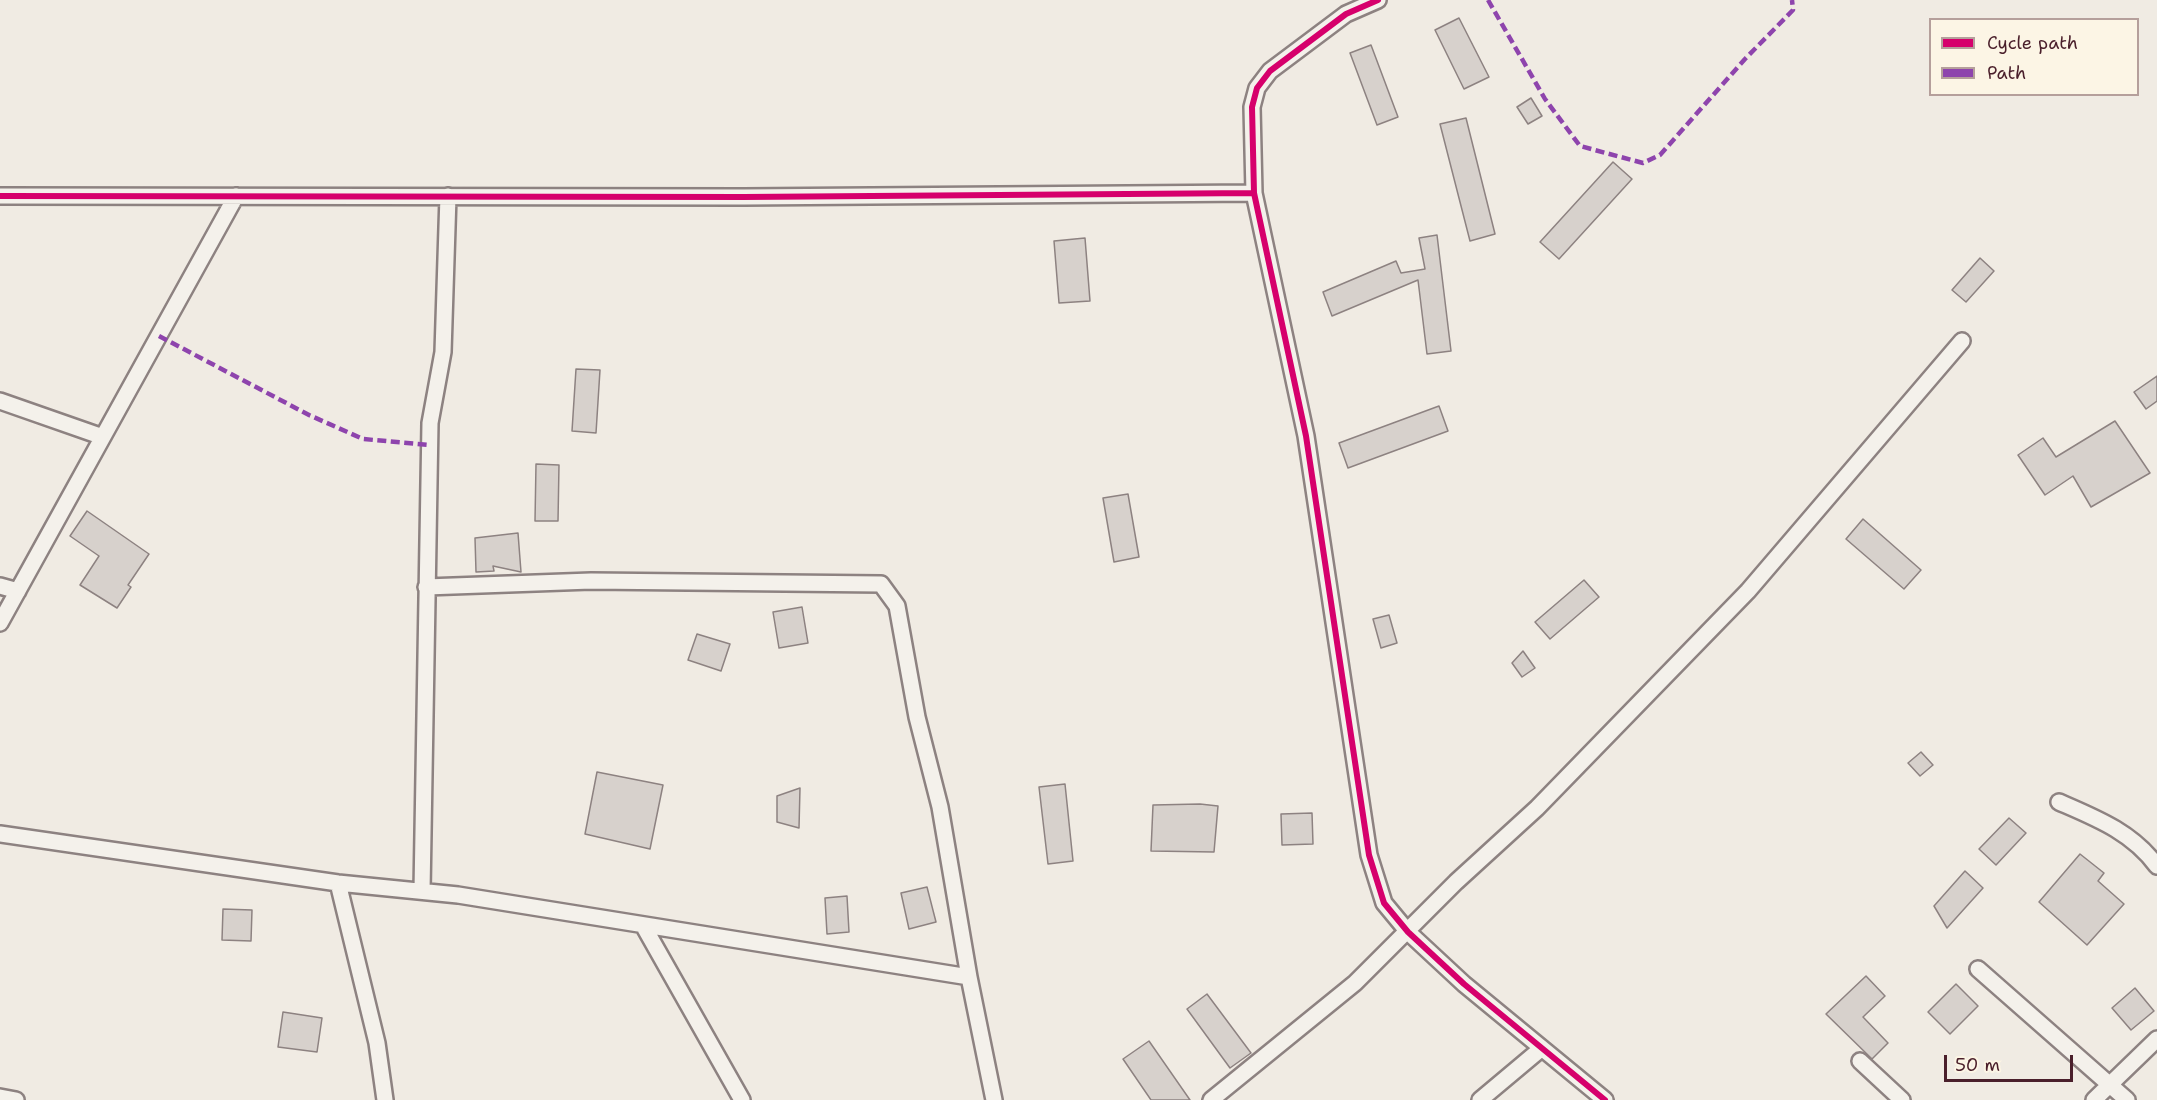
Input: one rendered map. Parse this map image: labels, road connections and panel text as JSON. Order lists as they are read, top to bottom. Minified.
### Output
{"legend":["Cycle path","Path"],"scale_bar":"50 m"}
